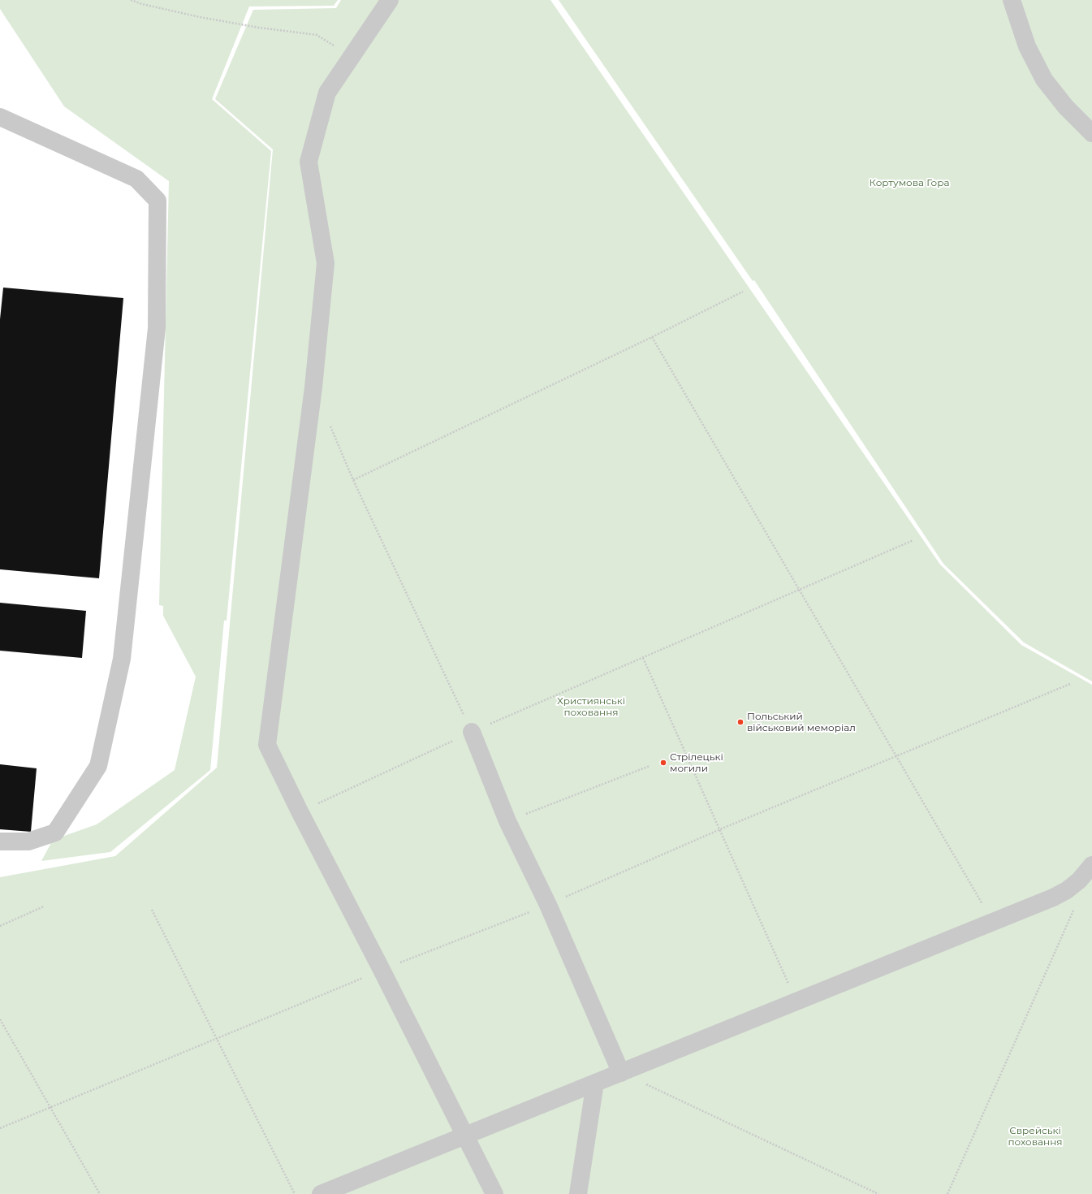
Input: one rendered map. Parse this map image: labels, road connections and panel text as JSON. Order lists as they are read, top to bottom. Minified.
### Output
{"parks":["Кортумова Гора","Християнські поховання","Єврейські поховання"],"places":["Польський військовий меморіал","Стрілецькі могили"]}
